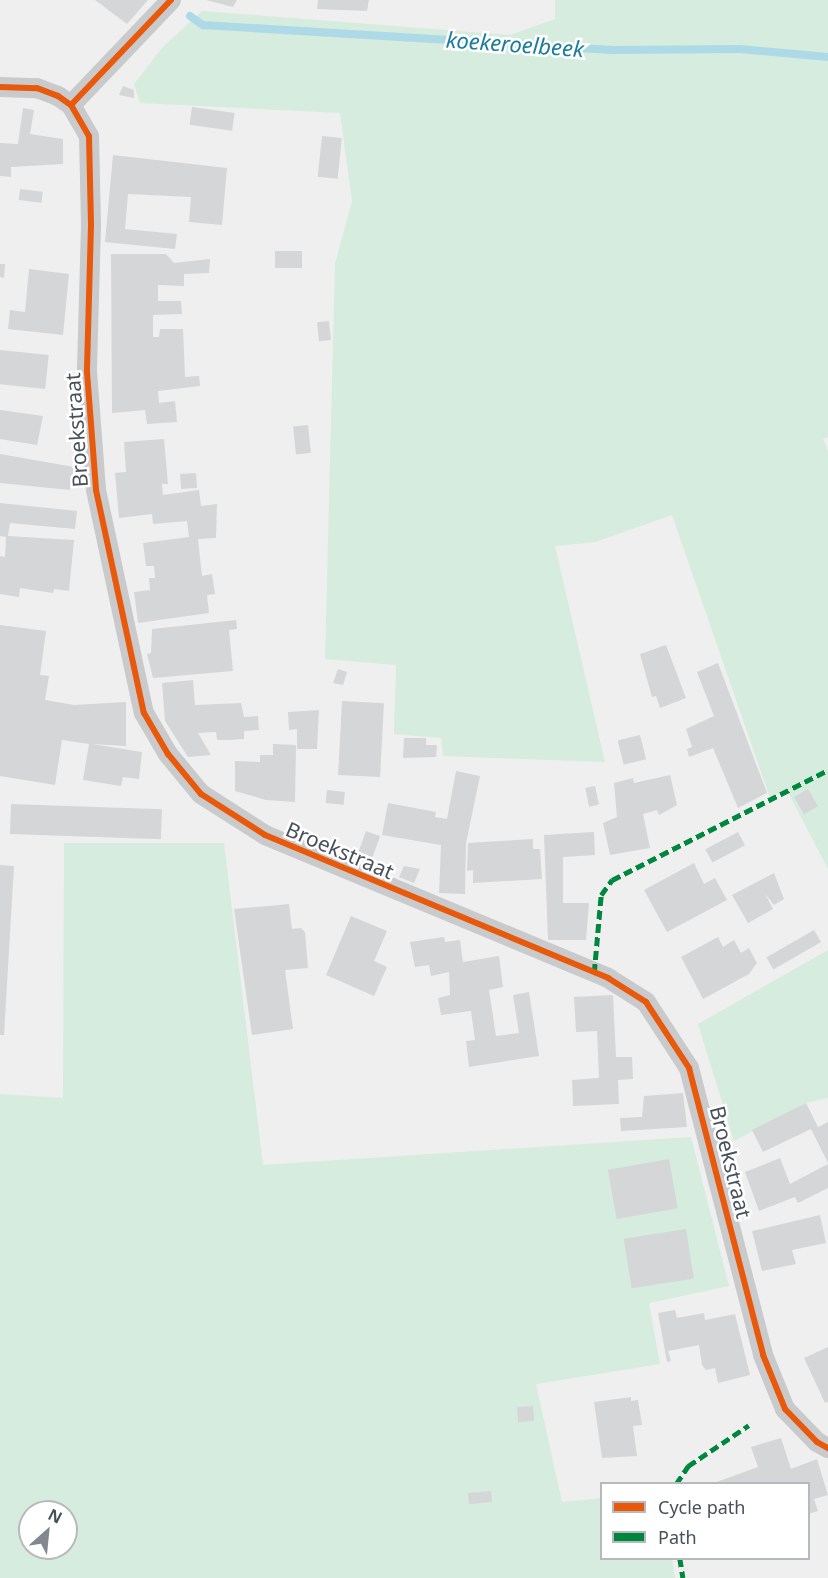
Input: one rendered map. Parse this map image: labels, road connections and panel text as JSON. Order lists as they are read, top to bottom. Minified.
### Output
{"streets":{"street":["Broekstraat"]},"water":["koekeroelbeek"],"legend":["Cycle path","Path"],"north":"top right"}
